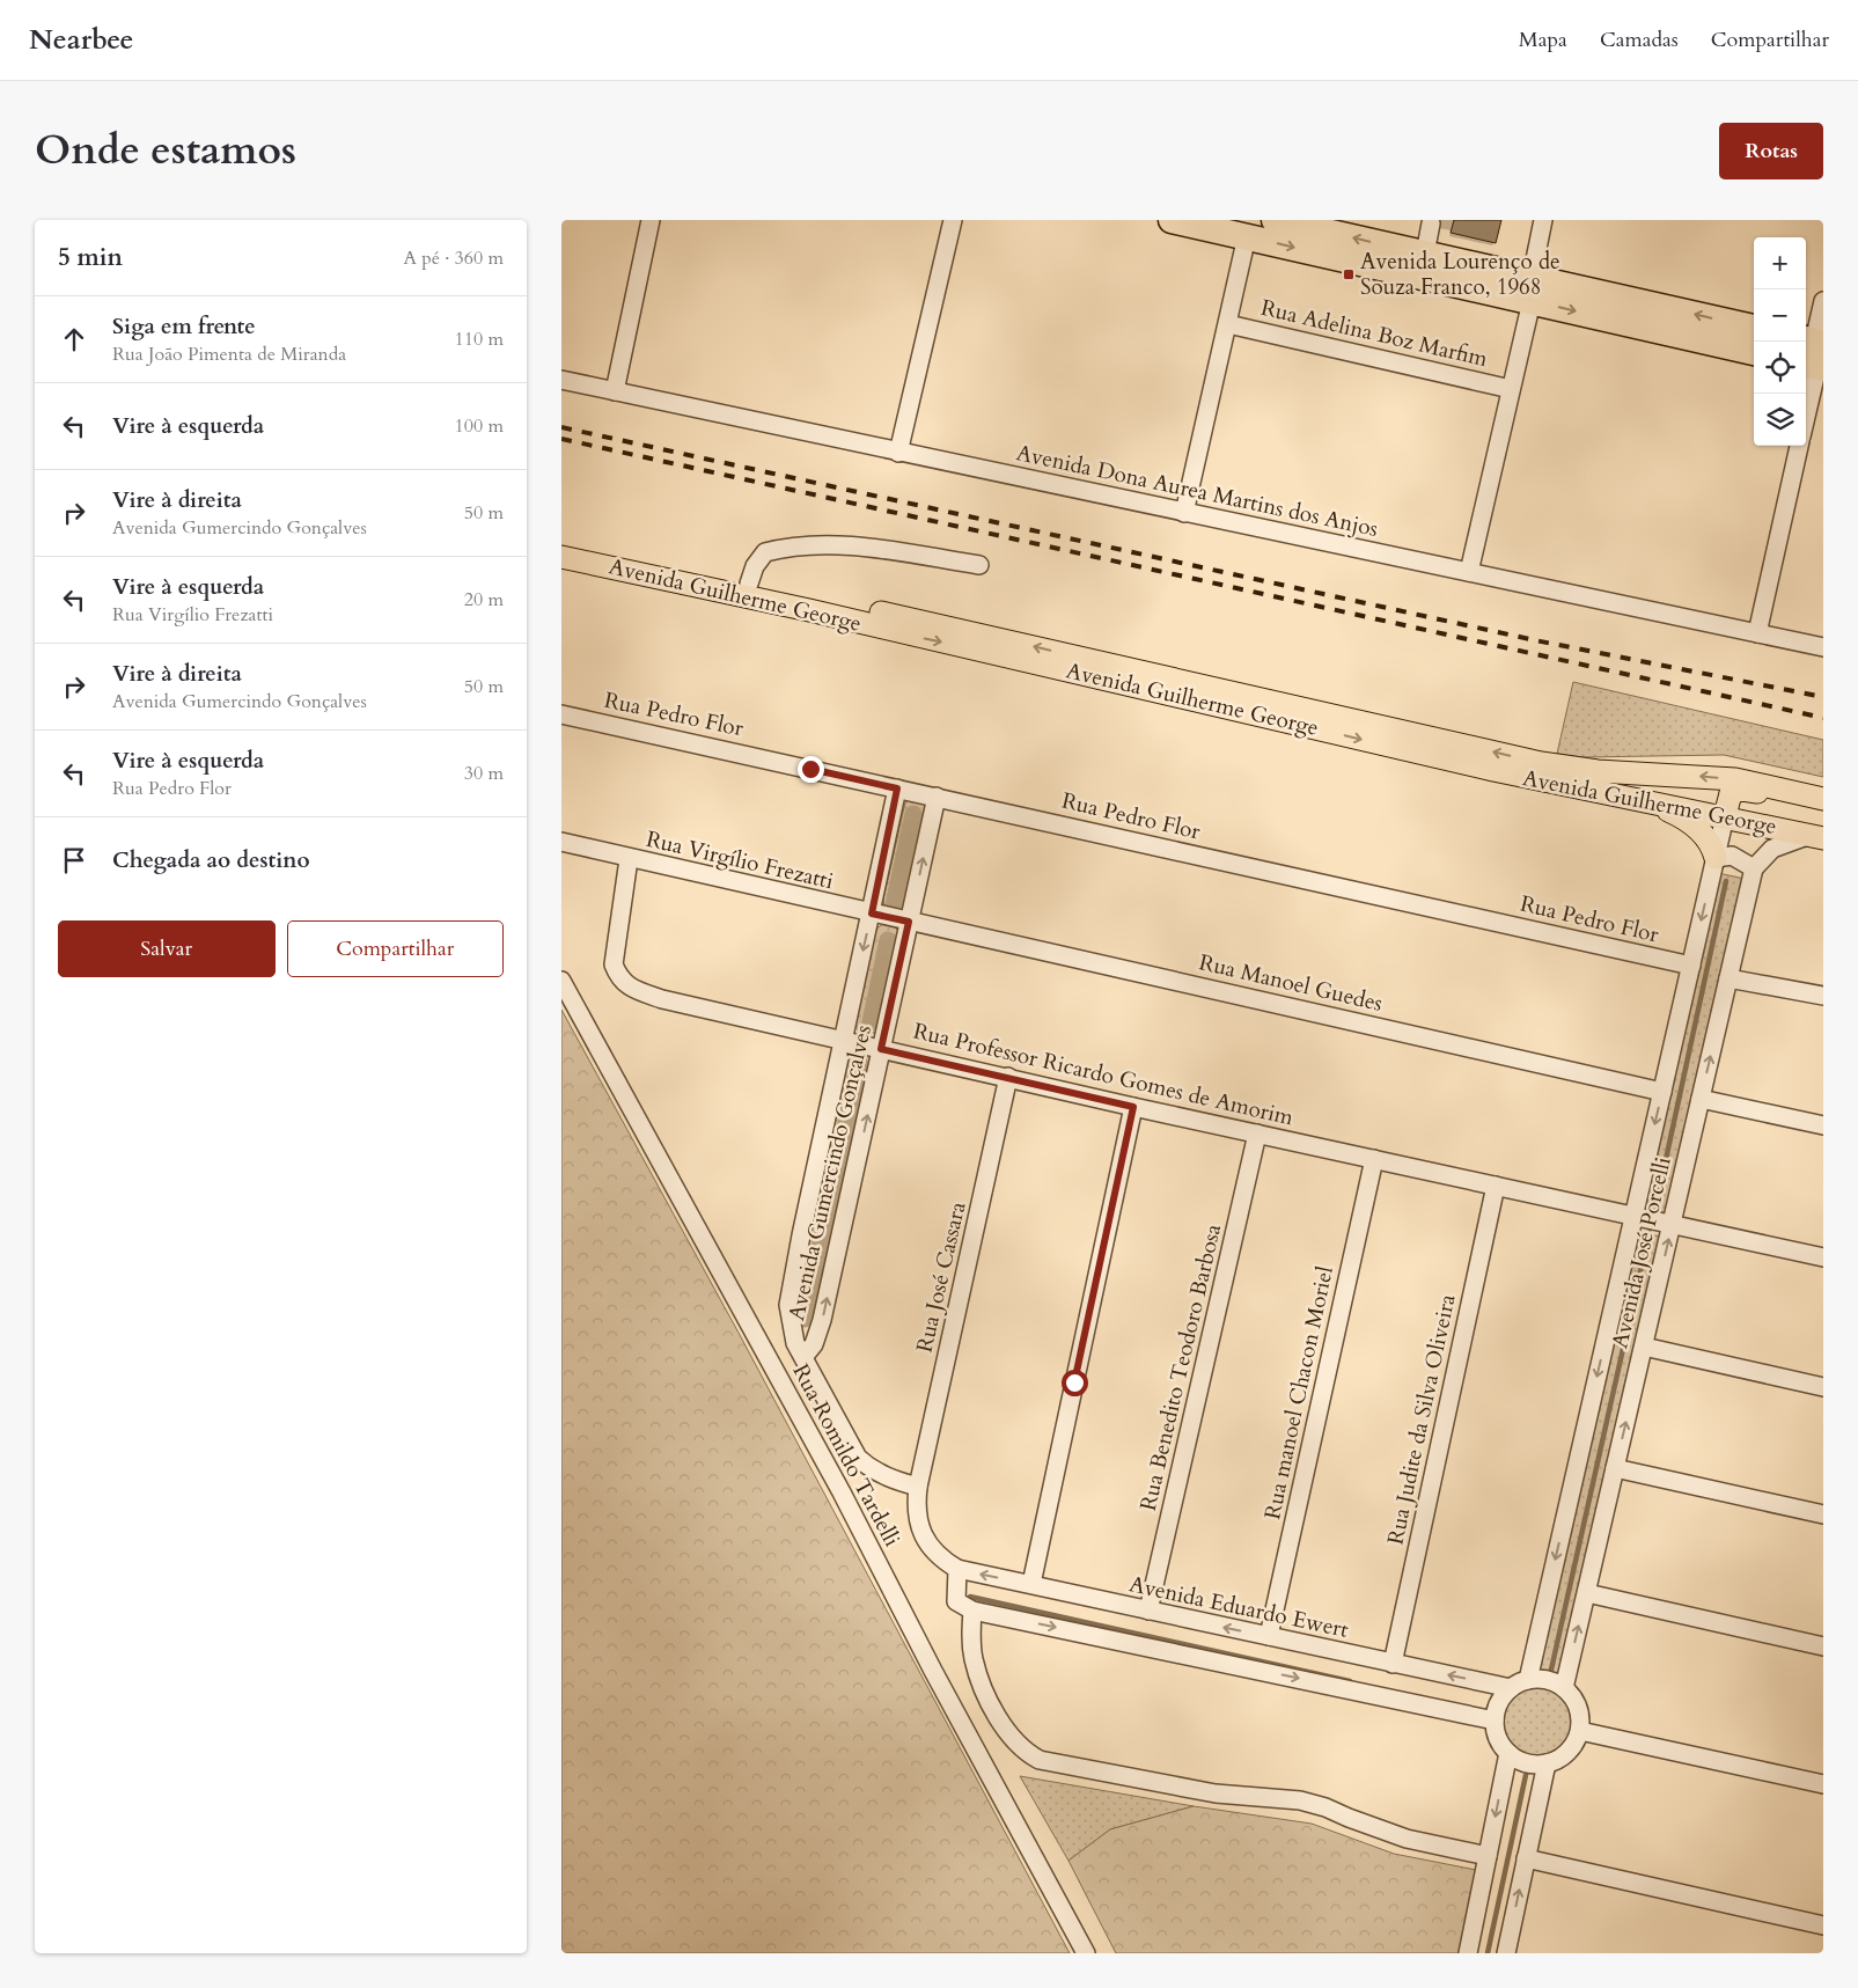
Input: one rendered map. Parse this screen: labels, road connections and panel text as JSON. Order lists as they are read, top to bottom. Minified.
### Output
{"streets":{"main road":["Avenida Guilherme George"],"street":["Rua Adelina Boz Marfim","Avenida Dona Aurea Martins dos Anjos","Rua Pedro Flor","Rua Virgílio Frezatti","Rua Manoel Guedes","Rua Professor Ricardo Gomes de Amorim","Avenida Gumercindo Gonçalves","Avenida José Porcelli","Rua José Cassara","Rua Benedito Teodoro Barbosa","Rua manoel Chacon Moriel","Rua Judite da Silva Oliveira","Rua Romildo Tardelli","Avenida Eduardo Ewert"]},"crossings":[["Avenida Guilherme George","Avenida José Porcelli"],["Rua Pedro Flor","Avenida Gumercindo Gonçalves"],["Rua Pedro Flor","Avenida José Porcelli"],["Rua Virgílio Frezatti","Rua Manoel Guedes"],["Rua Virgílio Frezatti","Rua Professor Ricardo Gomes de Amorim"],["Rua Virgílio Frezatti","Avenida Gumercindo Gonçalves"],["Rua Manoel Guedes","Avenida Gumercindo Gonçalves"],["Rua Manoel Guedes","Avenida José Porcelli"],["Rua Professor Ricardo Gomes de Amorim","Avenida Gumercindo Gonçalves"],["Rua Professor Ricardo Gomes de Amorim","Avenida José Porcelli"],["Rua Professor Ricardo Gomes de Amorim","Rua José Cassara"],["Rua Professor Ricardo Gomes de Amorim","Rua Benedito Teodoro Barbosa"],["Rua Professor Ricardo Gomes de Amorim","Rua manoel Chacon Moriel"],["Rua Professor Ricardo Gomes de Amorim","Rua Judite da Silva Oliveira"],["Avenida José Porcelli","Avenida Eduardo Ewert"],["Rua José Cassara","Avenida Eduardo Ewert"],["Rua Benedito Teodoro Barbosa","Avenida Eduardo Ewert"],["Rua manoel Chacon Moriel","Avenida Eduardo Ewert"],["Rua Judite da Silva Oliveira","Avenida Eduardo Ewert"]],"places":{"transit":["Avenida Lourenço de Souza Franco, 1968"]},"page":{"header":"Nearbee","nav":["Mapa","Camadas","Compartilhar"],"title":"Onde estamos","buttons":["Rotas",["Salvar","Compartilhar"]],"heading":["5 min","A pé · 360 m"],"map_buttons":["+","−"],"list":[["Siga em frente","Rua João Pimenta de Miranda","110 m"],["Vire à esquerda","100 m"],["Vire à direita","Avenida Gumercindo Gonçalves","50 m"],["Vire à esquerda","Rua Virgílio Frezatti","20 m"],["Vire à direita","Avenida Gumercindo Gonçalves","50 m"],["Vire à esquerda","Rua Pedro Flor","30 m"],"Chegada ao destino"]}}
